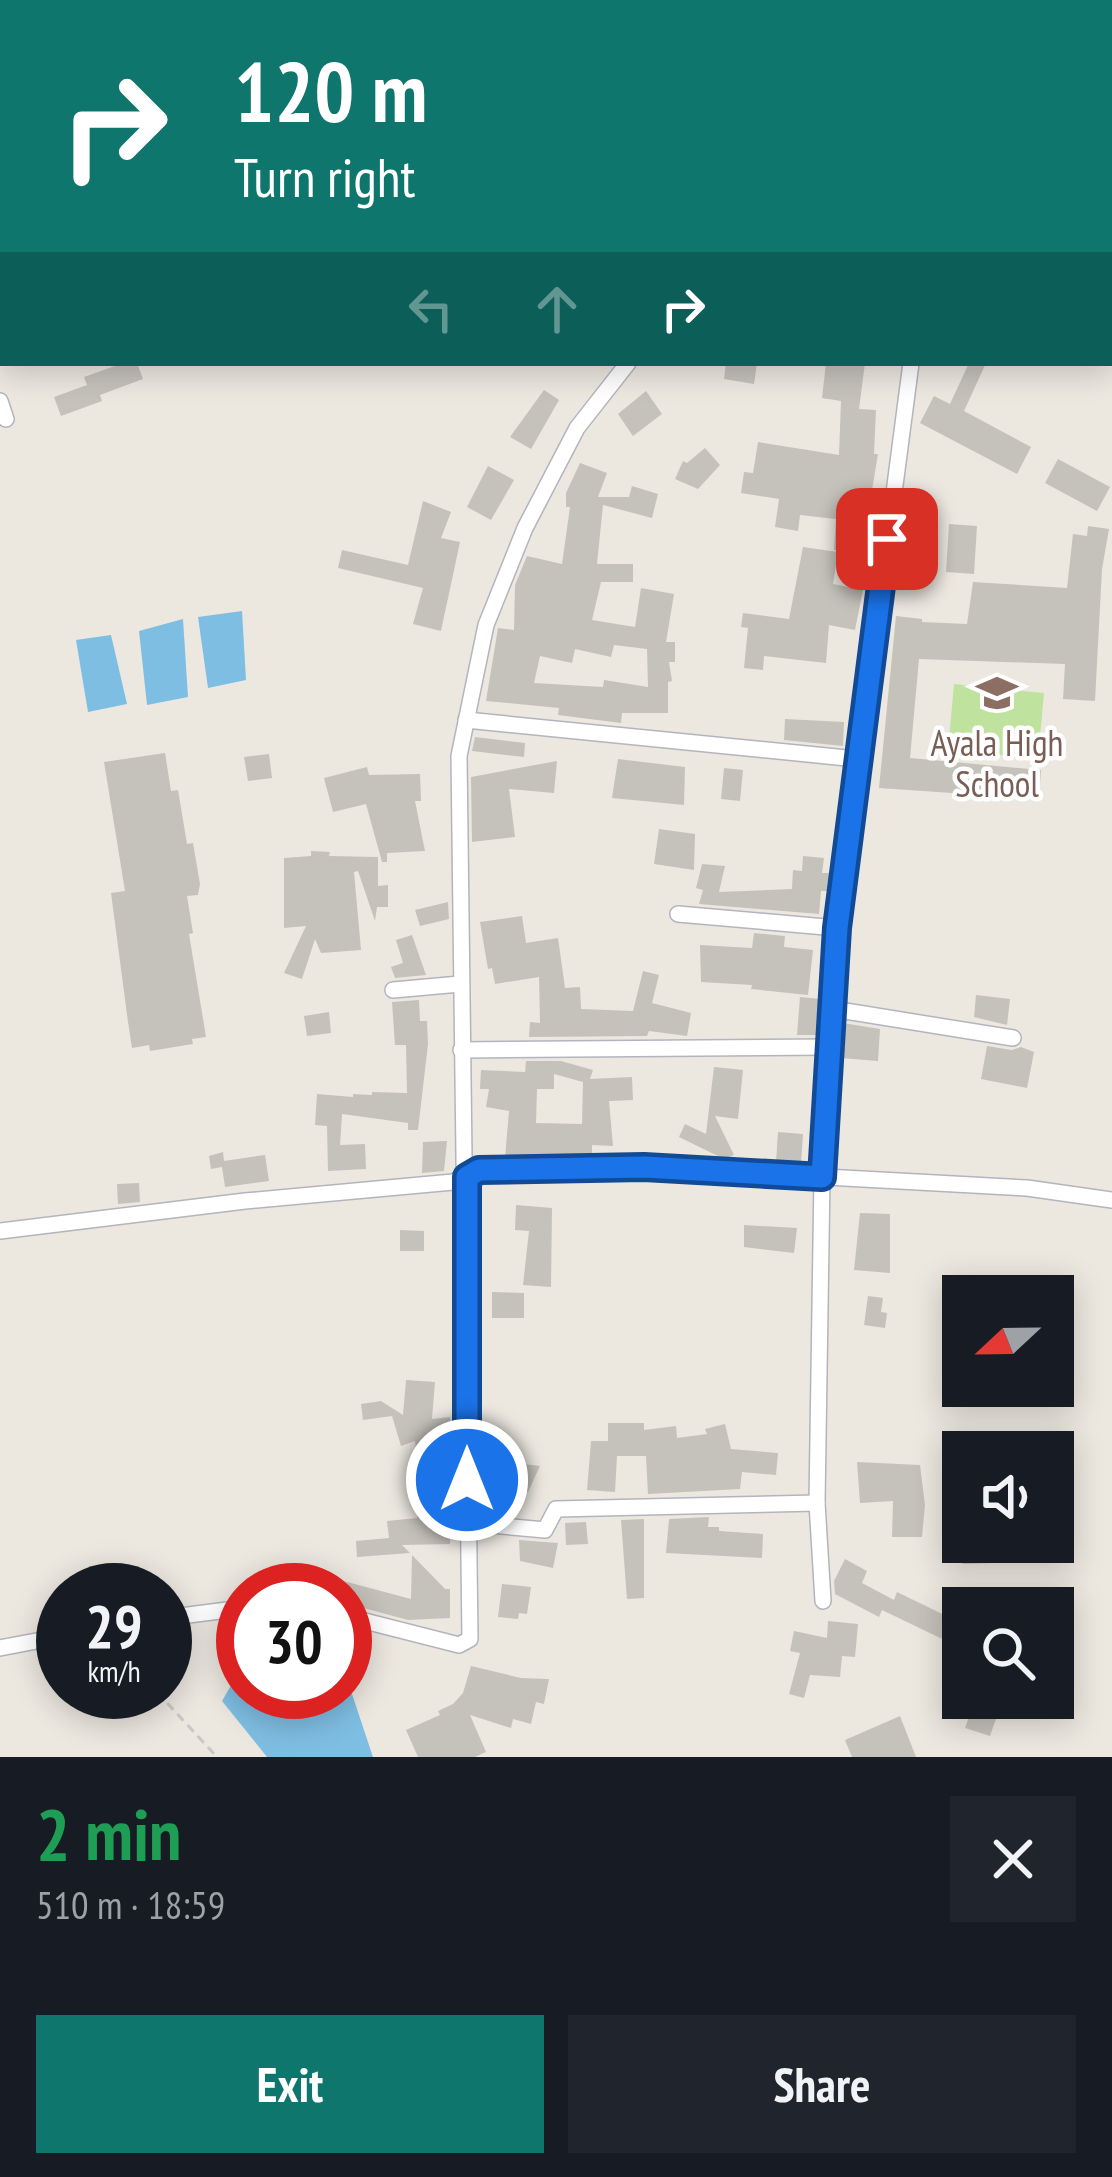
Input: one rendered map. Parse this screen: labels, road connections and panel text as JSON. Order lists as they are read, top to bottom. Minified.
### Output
{"places":{"school or university":["Ayala High School"]},"north":"left","page":{"turn":["120 m","Turn right"],"speed":"29 km/h","limit":"30","heading":["2 min","510 m · 18:59"],"buttons":["Exit","Share"]}}
